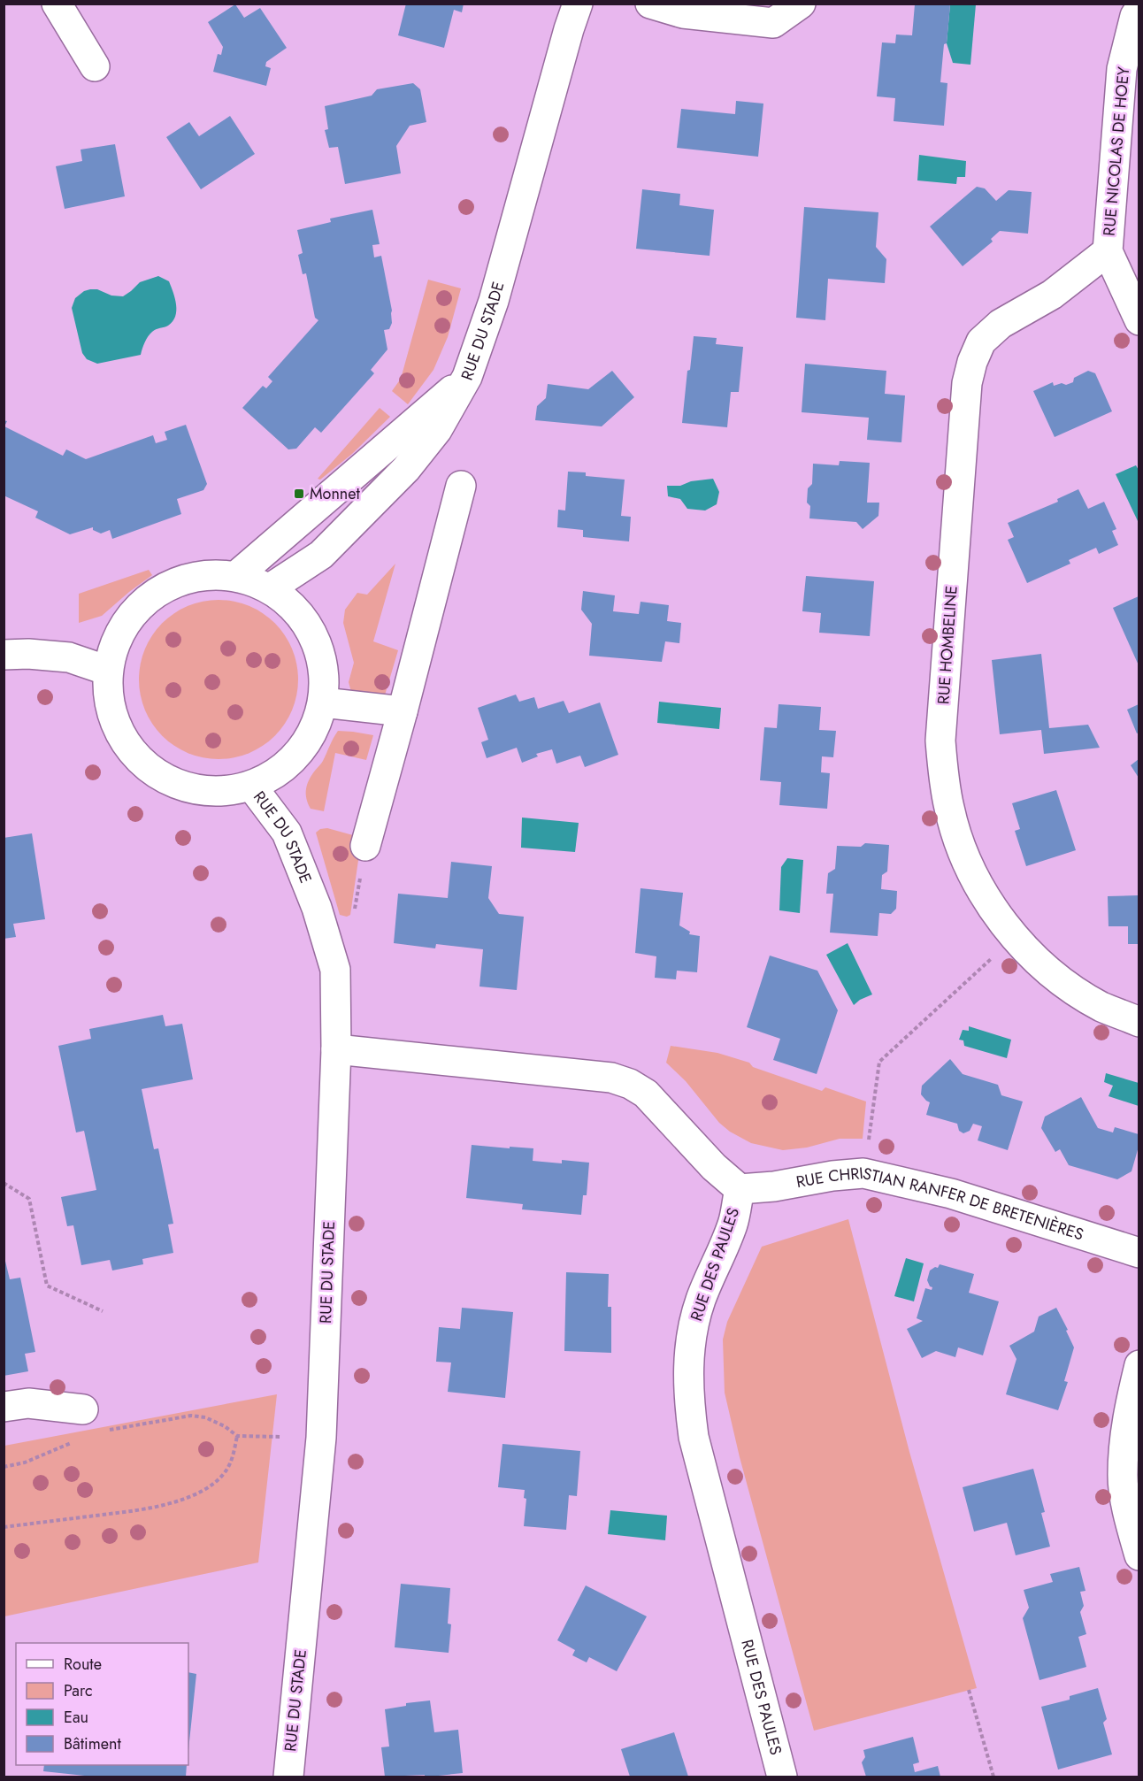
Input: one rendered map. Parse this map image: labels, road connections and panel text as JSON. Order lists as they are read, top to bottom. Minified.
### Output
{"streets":{"street":["RUE NICOLAS DE HOEY","RUE DU STADE","RUE HOMBELINE","RUE CHRISTIAN RANFER DE BRETENIÈRES","RUE DES PAULES"]},"crossings":[["RUE NICOLAS DE HOEY","RUE HOMBELINE"],["RUE DU STADE","RUE DES PAULES"],["RUE CHRISTIAN RANFER DE BRETENIÈRES","RUE DES PAULES"]],"places":{"transit":["Monnet"]},"legend":["Route","Parc","Eau","Bâtiment"]}
